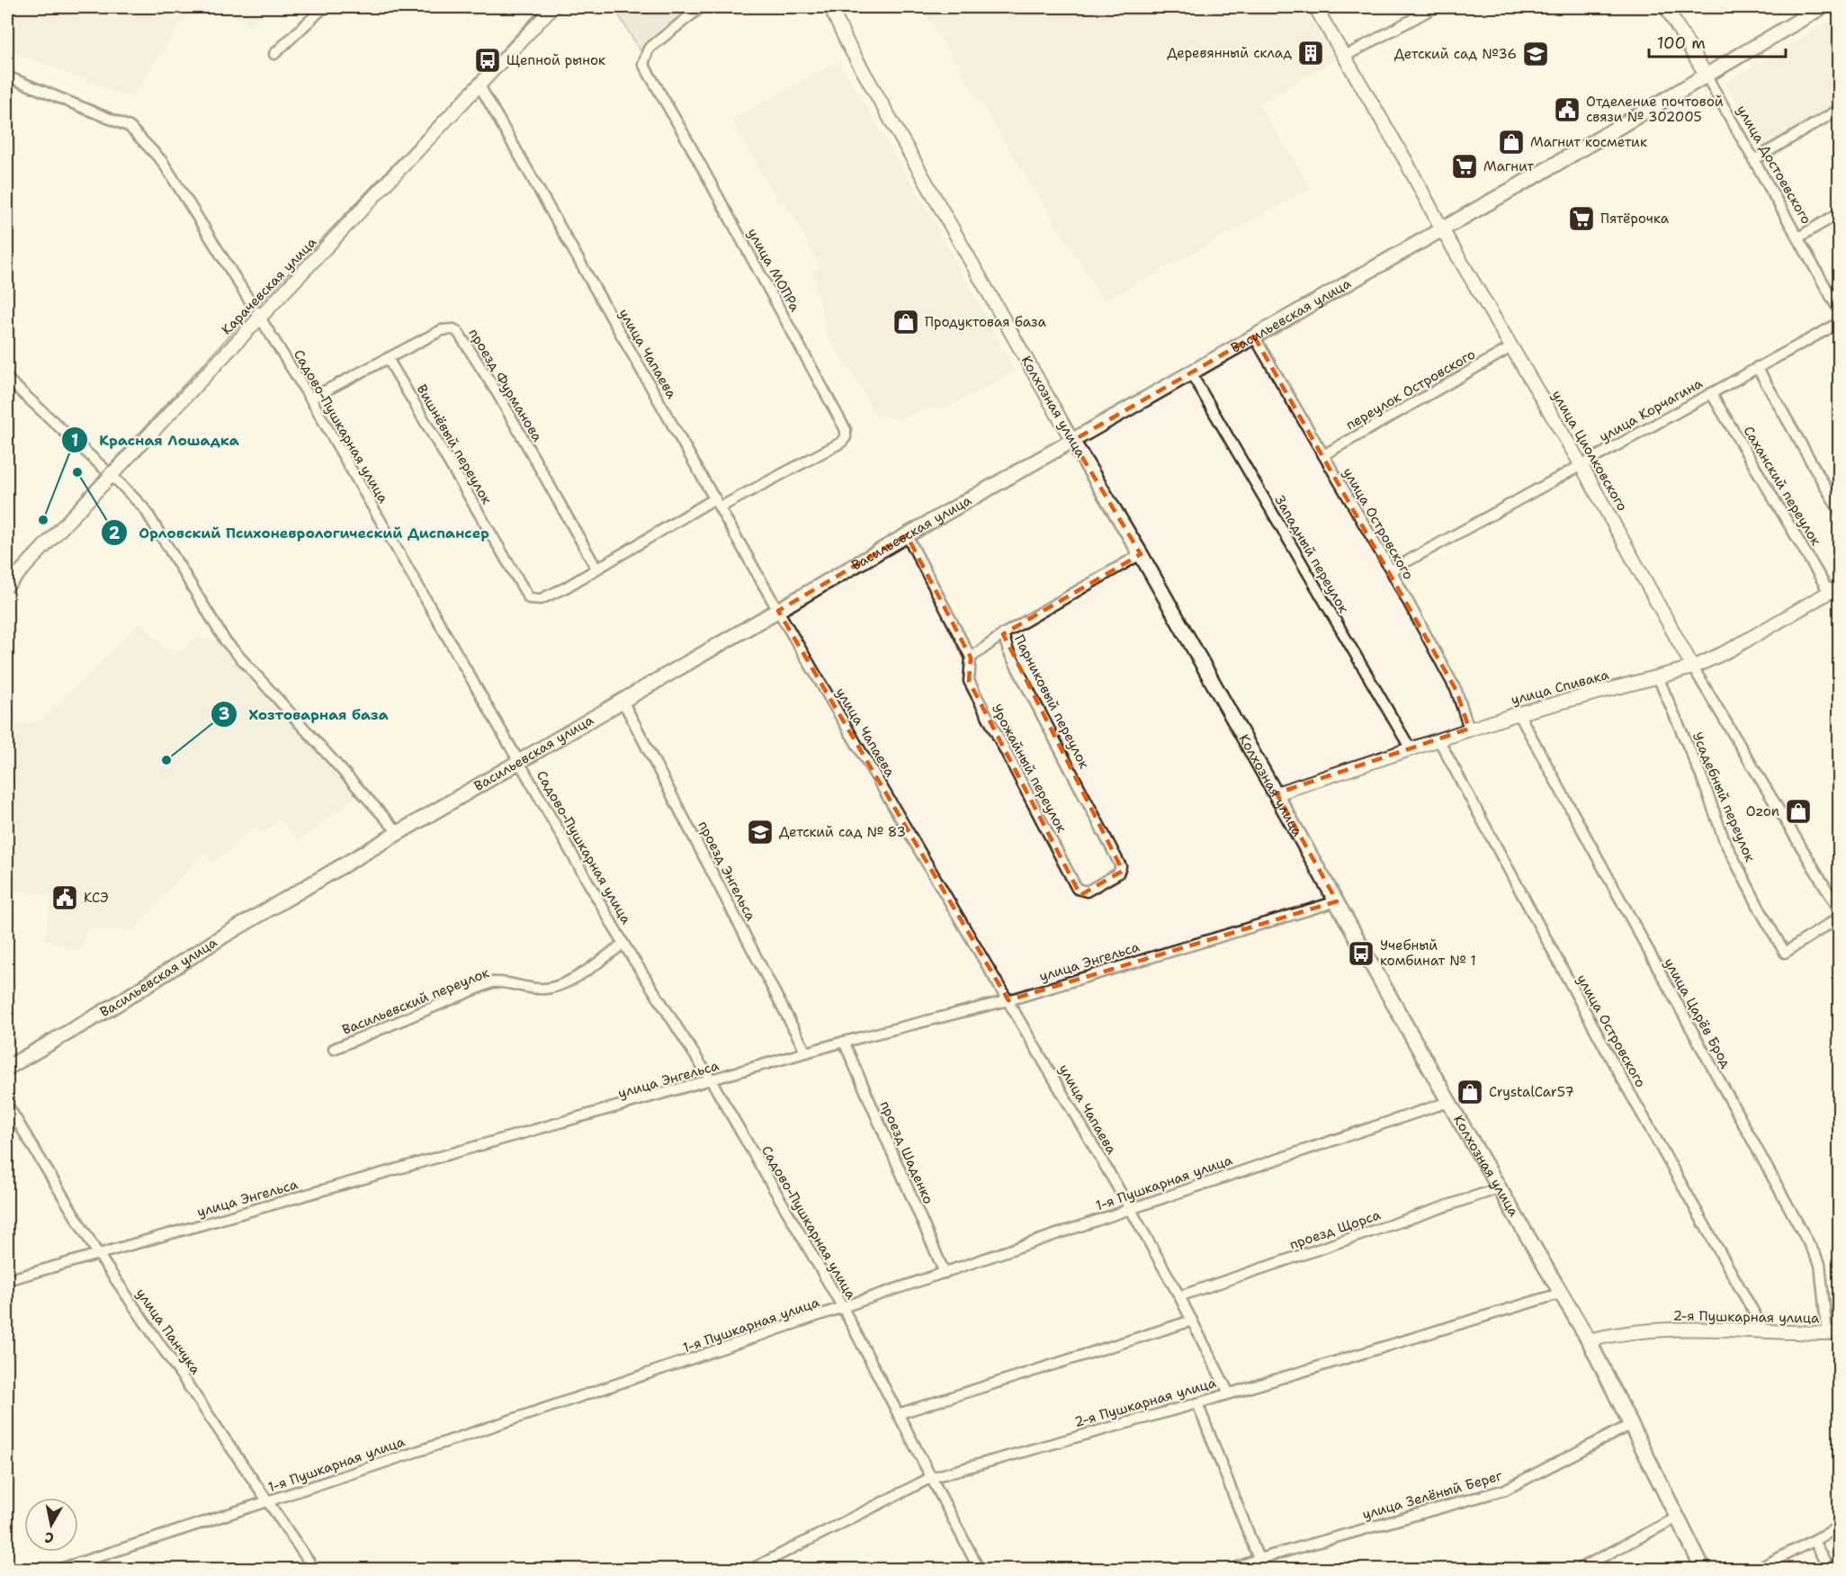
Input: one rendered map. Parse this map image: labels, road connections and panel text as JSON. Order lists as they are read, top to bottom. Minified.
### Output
{"streets":{"main road":["Васильевская улица","Колхозная улица"],"street":["улица Достоевского","улица МОПРа","Карачевская улица","улица Чапаева","проезд Фурманова","переулок Островского","улица Корчагина","Садово-Пушкарная улица","Вишнёвый переулок","улица Циолковского","Саханский переулок","улица Островского","Западный переулок","улица Спивака","Парниковый переулок","Урожайный переулок","Усадебный переулок","проезд Энгельса","улица Энгельса","Васильевский переулок","улица Царёв Брод","проезд Шаденко","1-я Пушкарная улица","проезд Щорса","2-я Пушкарная улица","улица Панчука","улица Зелёный Берег"]},"crossings":[["улица Достоевского","Васильевская улица"],["улица МОПРа","улица Чапаева"],["улица МОПРа","проезд Фурманова"],["улица МОПРа","Вишнёвый переулок"],["Карачевская улица","улица Чапаева"],["Карачевская улица","Садово-Пушкарная улица"],["Васильевская улица","улица Чапаева"],["Васильевская улица","Колхозная улица"],["Васильевская улица","Садово-Пушкарная улица"],["Васильевская улица","улица Циолковского"],["Васильевская улица","улица Островского"],["Васильевская улица","Западный переулок"],["Васильевская улица","Урожайный переулок"],["Васильевская улица","проезд Энгельса"],["улица Чапаева","улица Энгельса"],["улица Чапаева","1-я Пушкарная улица"],["улица Чапаева","проезд Щорса"],["улица Чапаева","2-я Пушкарная улица"],["проезд Фурманова","Садово-Пушкарная улица"],["проезд Фурманова","Вишнёвый переулок"],["переулок Островского","улица Циолковского"],["переулок Островского","улица Островского"],["Колхозная улица","улица Спивака"],["Колхозная улица","Парниковый переулок"],["Колхозная улица","улица Энгельса"],["Колхозная улица","1-я Пушкарная улица"],["Колхозная улица","проезд Щорса"],["Колхозная улица","2-я Пушкарная улица"],["Колхозная улица","улица Зелёный Берег"],["улица Корчагина","улица Циолковского"],["улица Корчагина","Саханский переулок"],["улица Корчагина","улица Островского"],["Садово-Пушкарная улица","улица Энгельса"],["Садово-Пушкарная улица","Васильевский переулок"],["Садово-Пушкарная улица","1-я Пушкарная улица"],["Садово-Пушкарная улица","2-я Пушкарная улица"],["улица Циолковского","улица Спивака"],["Саханский переулок","улица Спивака"],["улица Островского","улица Спивака"],["улица Островского","2-я Пушкарная улица"],["Западный переулок","улица Спивака"],["улица Спивака","Усадебный переулок"],["улица Спивака","улица Царёв Брод"],["Парниковый переулок","Урожайный переулок"],["проезд Энгельса","улица Энгельса"],["улица Энгельса","проезд Шаденко"],["улица Энгельса","улица Панчука"],["улица Царёв Брод","2-я Пушкарная улица"],["проезд Шаденко","1-я Пушкарная улица"],["1-я Пушкарная улица","улица Панчука"]],"places":{"building":["Деревянный склад"],"school or university":["Детский сад №36","Детский сад № 83"],"bus stop":["Щепной рынок","Учебный комбинат № 1"],"public building":["Отделение почтовой связи № 302005","КСЭ"],"shop":["Магнит косметик","Продуктовая база","Ozon","CrystalCar57"],"supermarket":["Магнит","Пятёрочка"],"other":["Орловский Психоневрологический Диспансер","Красная Лошадка","Хозтоварная база"]},"scale_bar":"100 m","north":"bottom"}
